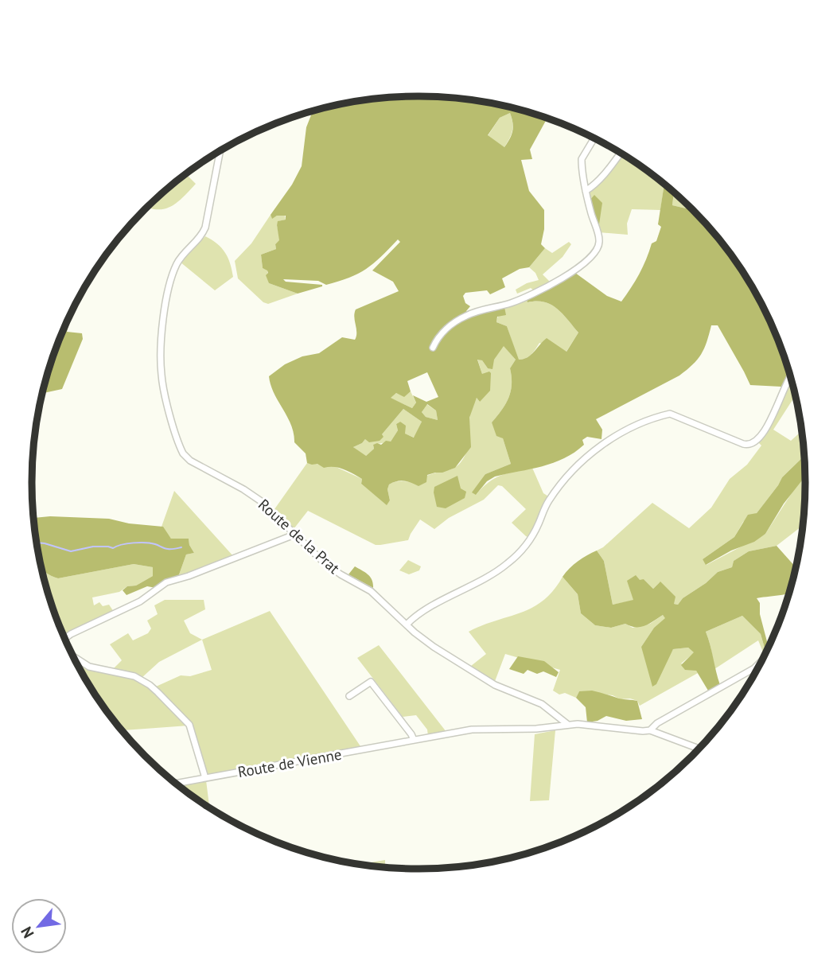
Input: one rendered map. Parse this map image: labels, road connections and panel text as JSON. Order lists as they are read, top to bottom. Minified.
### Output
{"streets":{"street":["Route de la Prat","Route de Vienne"]},"crossings":[["Route de la Prat","Route de Vienne"]],"north":"bottom left"}
